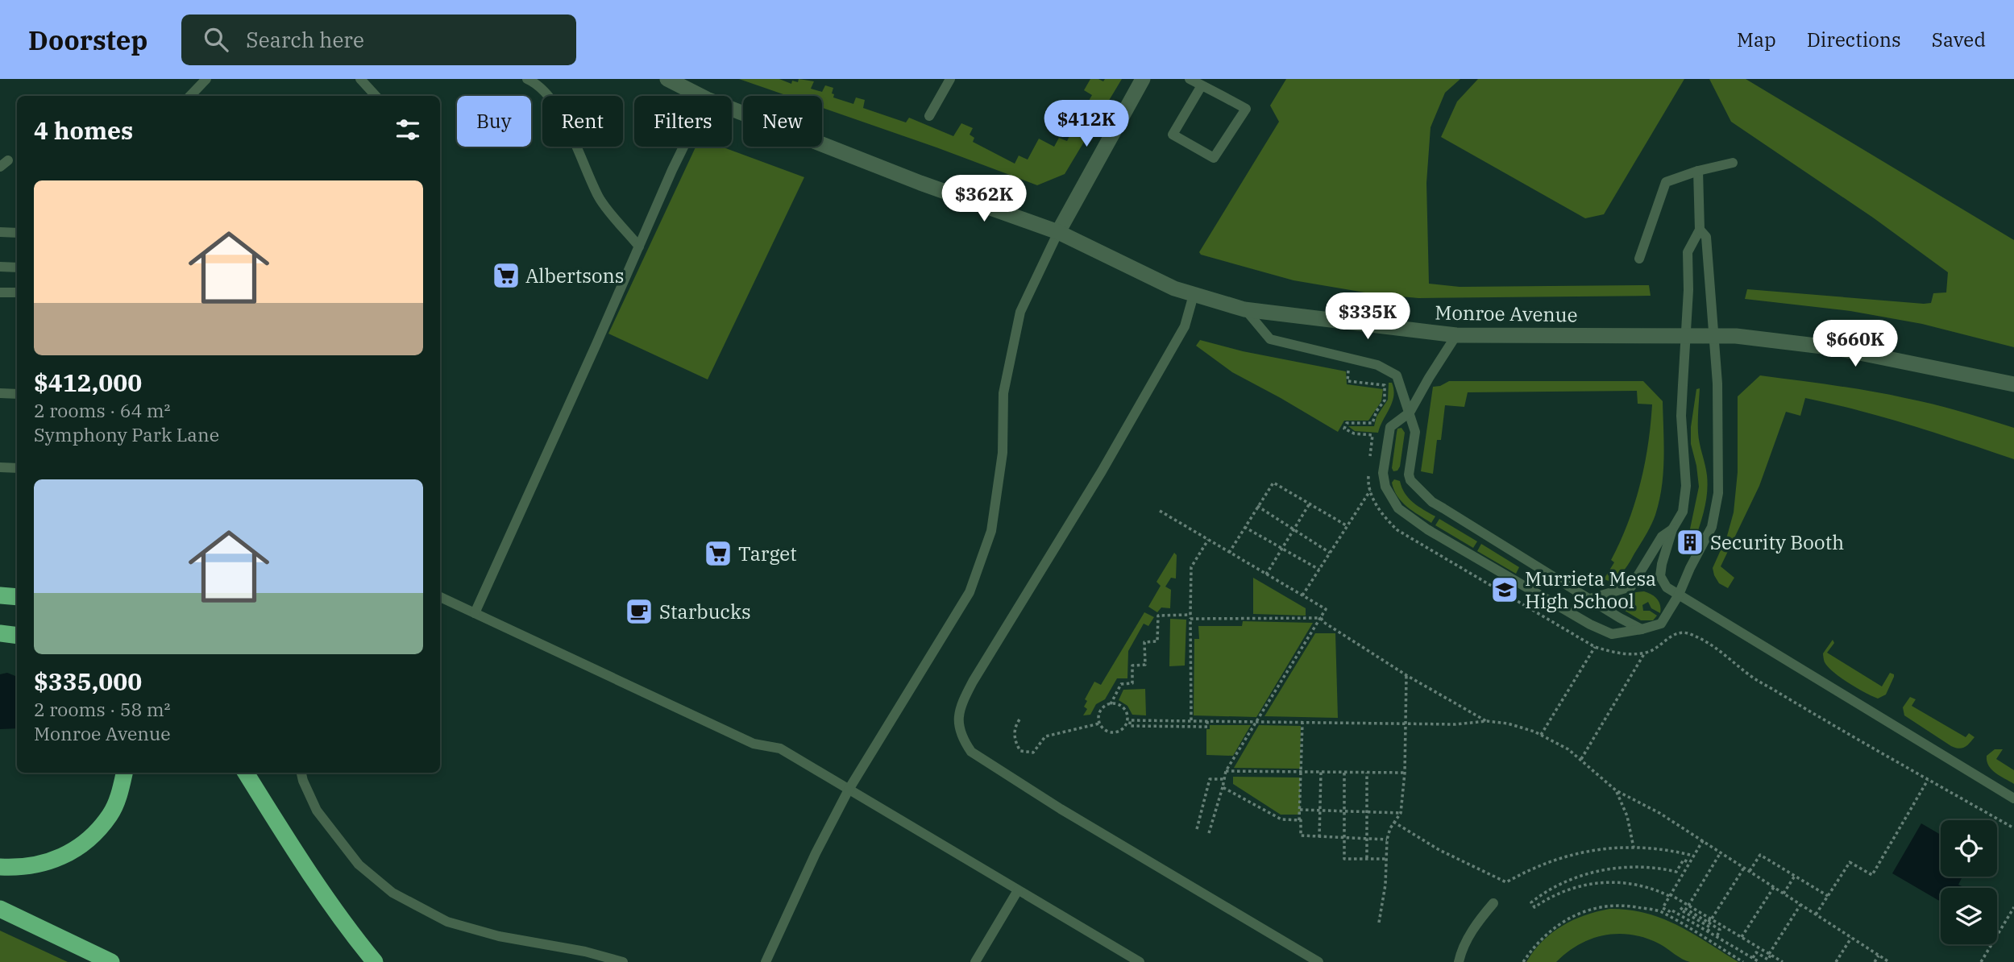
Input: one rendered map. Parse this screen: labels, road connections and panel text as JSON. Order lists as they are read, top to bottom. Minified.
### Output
{"streets":{"street":["Monroe Avenue"]},"places":{"supermarket":["Albertsons","Target"],"building":["Security Booth"],"school or university":["Murrieta Mesa High School"],"cafe":["Starbucks"]},"page":{"header":"Doorstep","search":"Search here","nav":["Map","Directions","Saved"],"chip":["Buy","Rent","Filters","New"],"heading":"4 homes","price":["$412K","$362K","$335K","$660K"],"list":[{"name":"$412,000","note":"2 rooms · 64 m² · Symphony Park Lane"},{"name":"$335,000","note":"2 rooms · 58 m² · Monroe Avenue"}]}}
